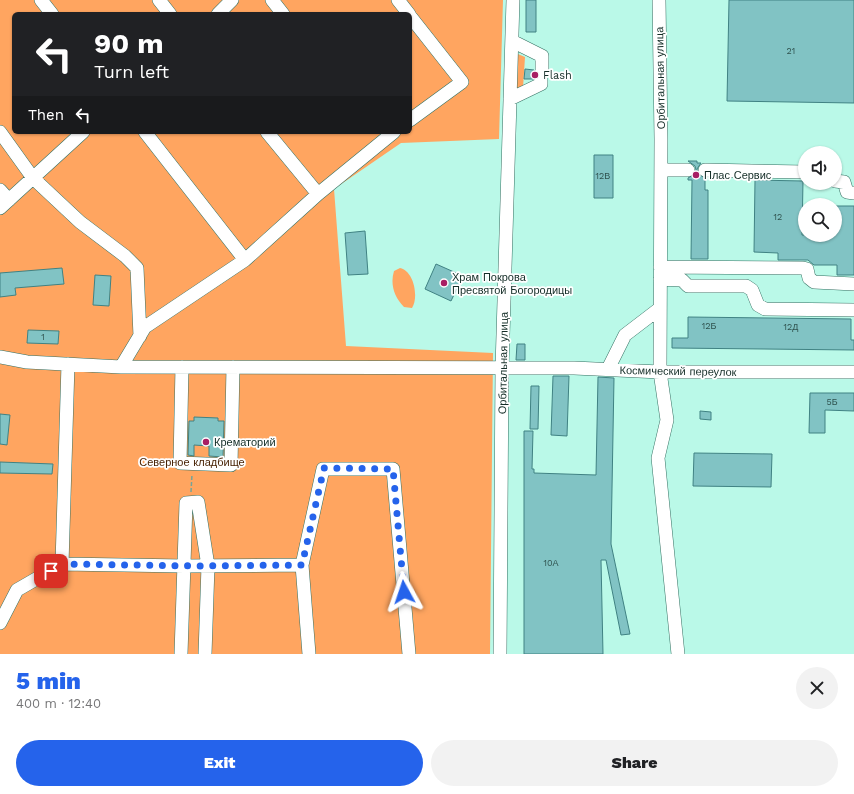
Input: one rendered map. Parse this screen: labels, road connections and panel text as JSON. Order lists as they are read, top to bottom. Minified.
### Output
{"streets":{"street":["Орбитальная улица","Космический переулок"]},"crossings":[["Орбитальная улица","Космический переулок"]],"parks":["Северное кладбище"],"places":["Flash","Плас Сервис","Храм Покрова Пресвятой Богородицы","Крематорий"],"house_numbers":["21","12В","12","12Б","12Д","1","5Б","10А"],"page":{"turn":["90 m","Turn left"],"then":"Then","heading":["5 min","400 m · 12:40"],"buttons":["Exit","Share"]}}
